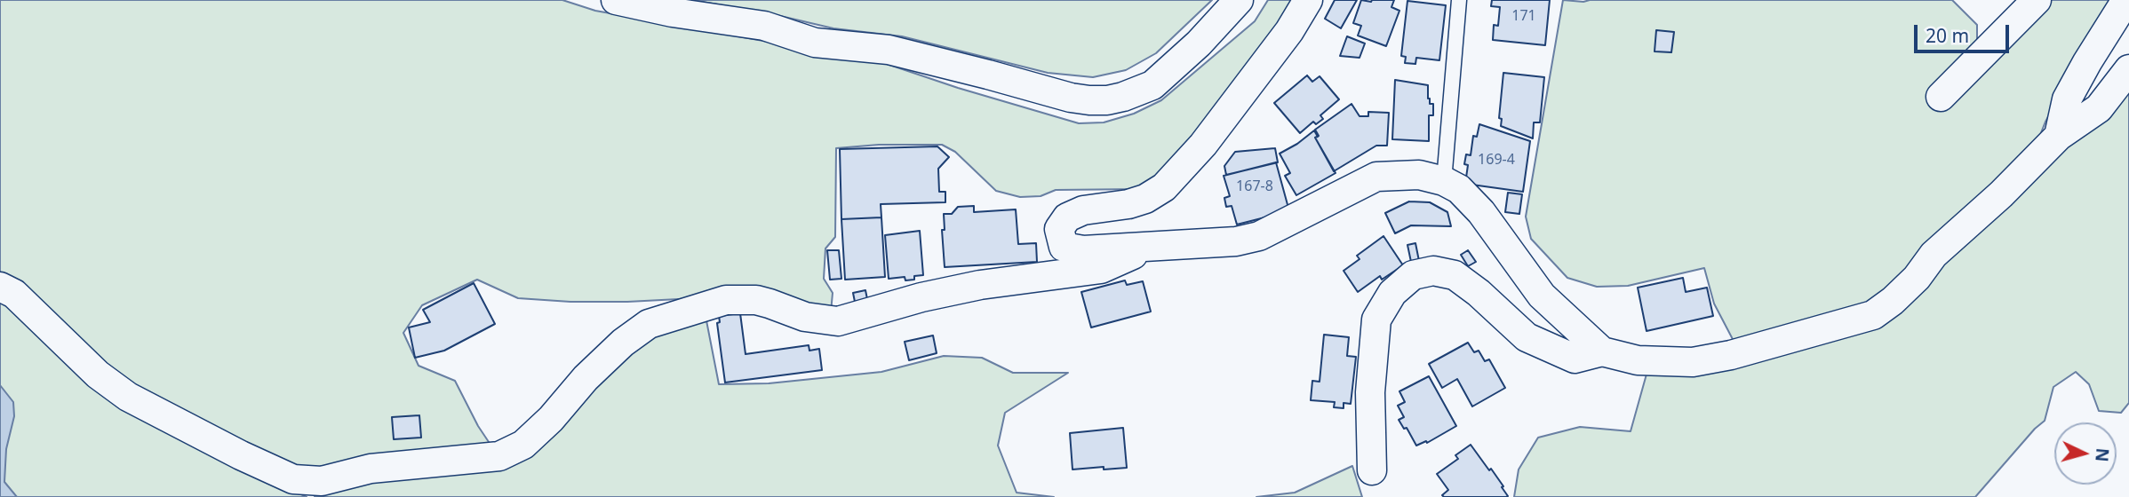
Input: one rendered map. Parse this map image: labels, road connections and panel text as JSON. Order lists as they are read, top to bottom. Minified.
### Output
{"house_numbers":["171","169-4","167-8"],"scale_bar":"20 m","north":"right"}
